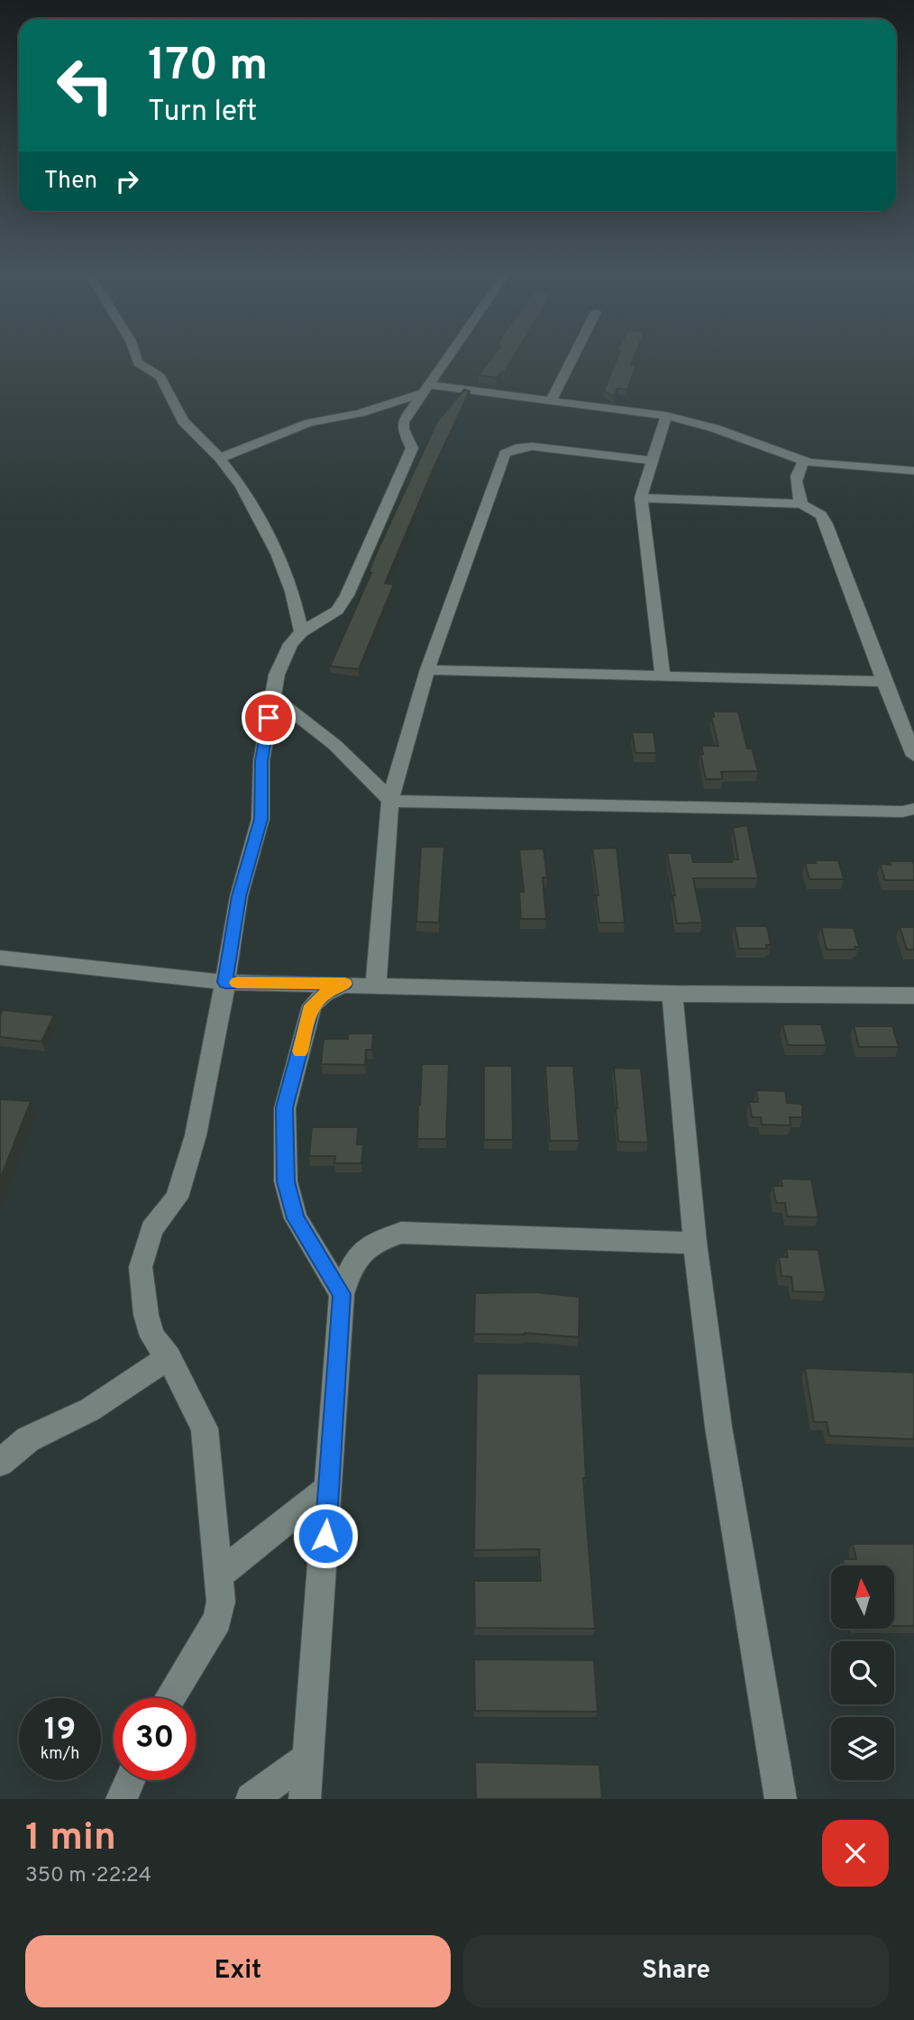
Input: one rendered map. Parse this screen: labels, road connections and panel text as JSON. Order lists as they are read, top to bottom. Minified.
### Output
{"north":"top","page":{"turn":["170 m","Turn left"],"then":"Then","speed":"19 km/h","limit":"30","heading":["1 min","350 m · 22:24"],"buttons":["Exit","Share"]}}
